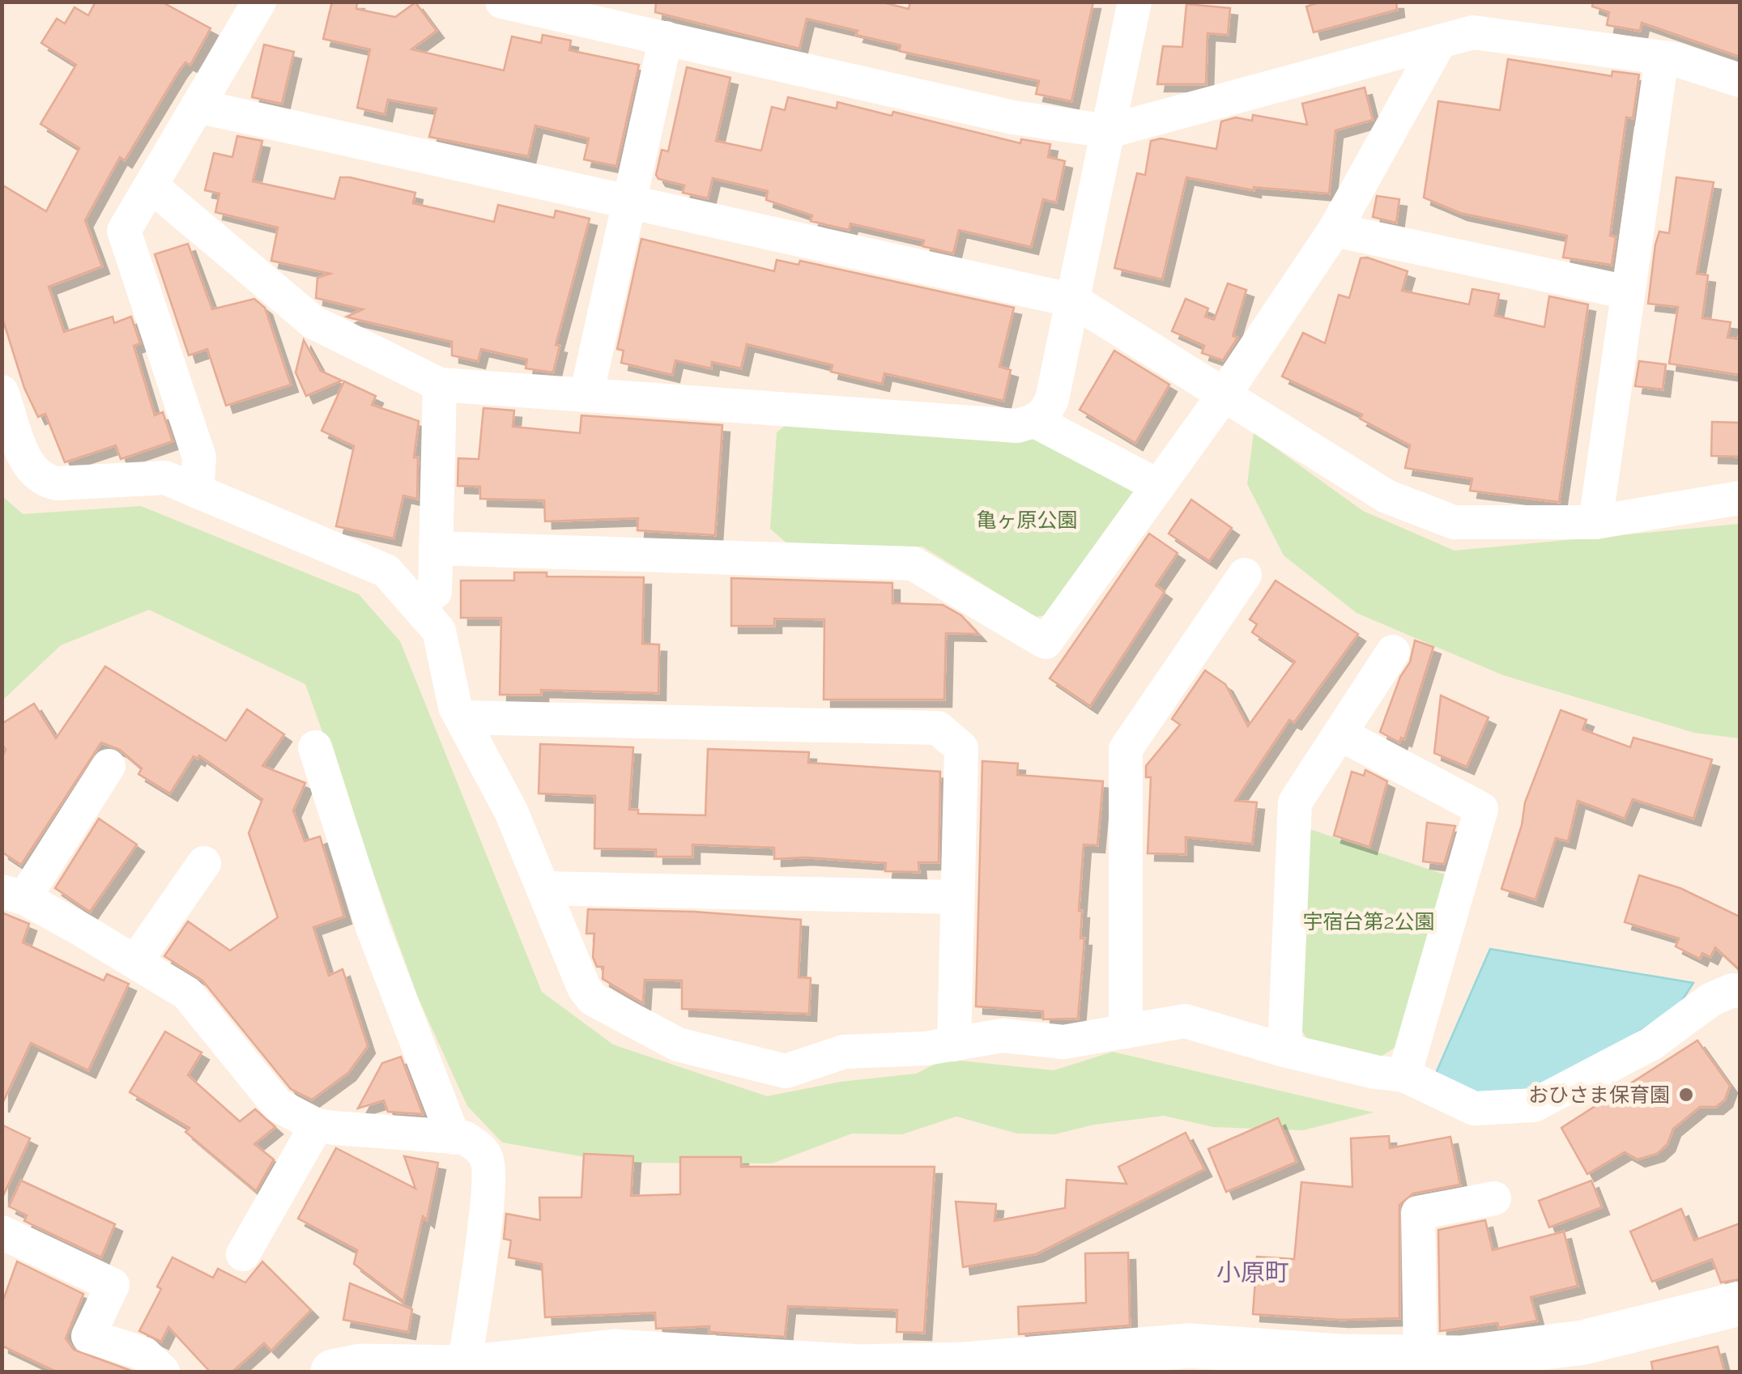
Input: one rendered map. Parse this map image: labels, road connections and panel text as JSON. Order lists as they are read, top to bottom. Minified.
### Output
{"districts":["小原町"],"parks":["亀ヶ原公園","宇宿台第2公園"],"places":["おひさま保育園"]}
